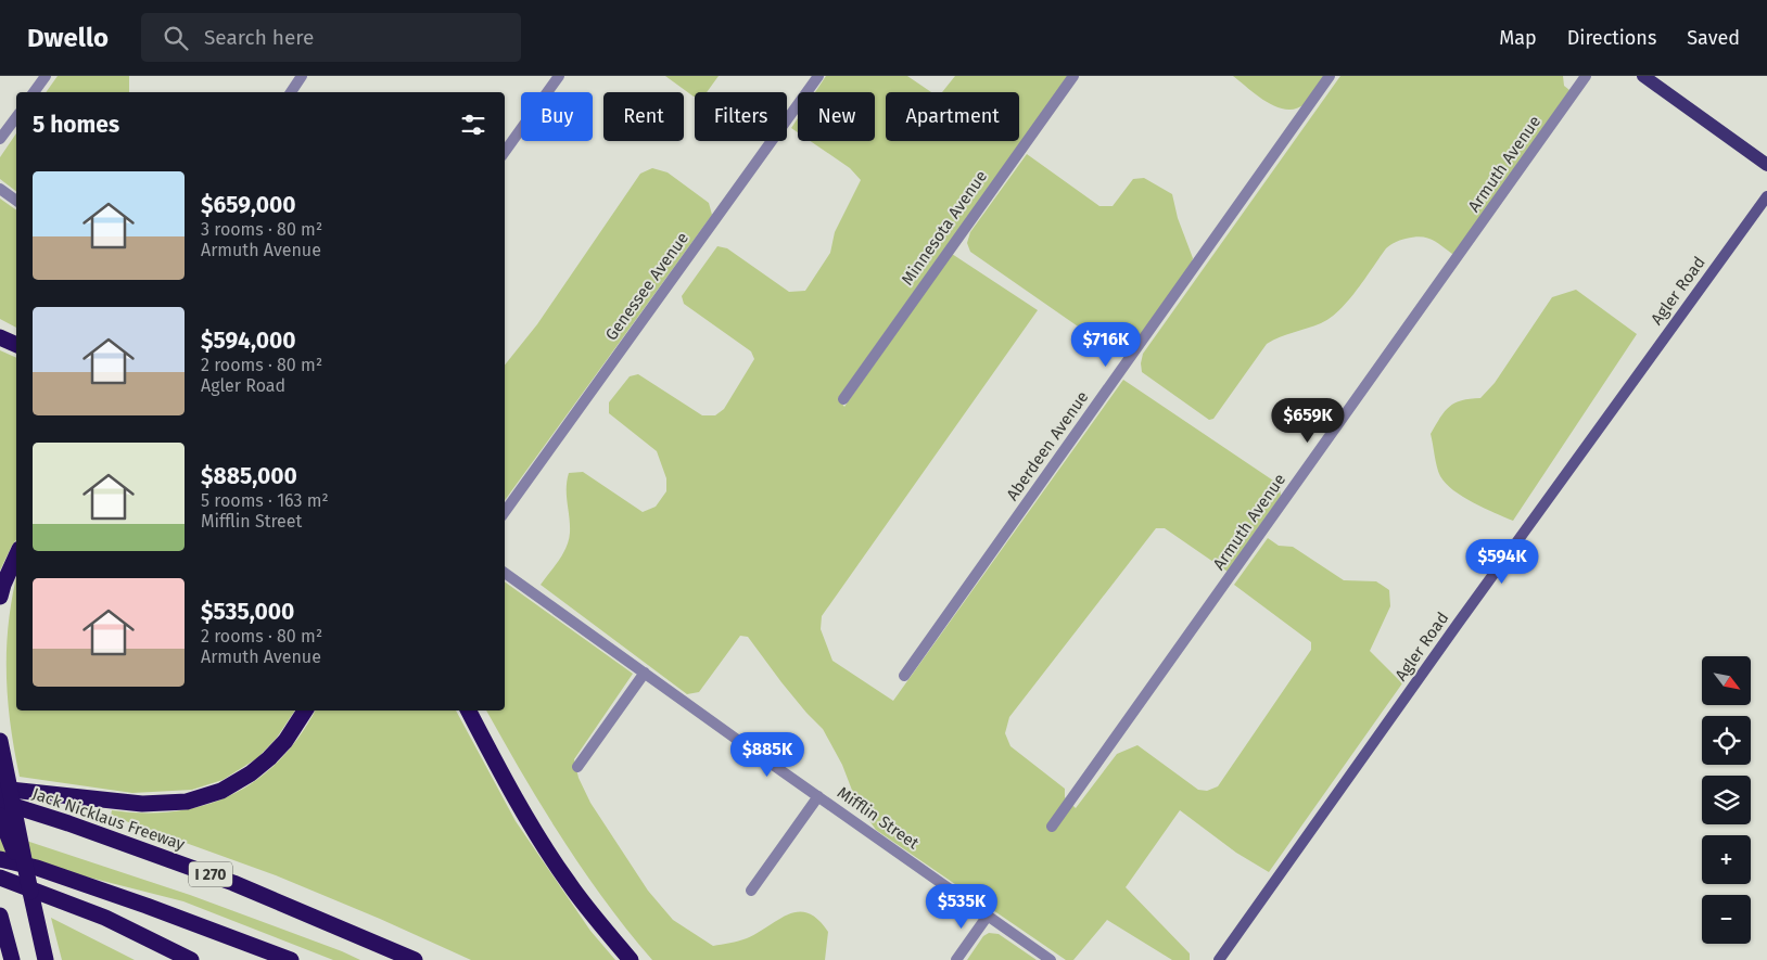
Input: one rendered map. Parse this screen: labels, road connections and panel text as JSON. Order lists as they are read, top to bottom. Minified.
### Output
{"streets":{"highway":["Jack Nicklaus Freeway","I 270"],"main road":["Agler Road"],"street":["Armuth Avenue","Minnesota Avenue","Genessee Avenue","Aberdeen Avenue","Mifflin Street"]},"north":"bottom right","page":{"header":"Dwello","search":"Search here","nav":["Map","Directions","Saved"],"chip":["Buy","Rent","Filters","New","Apartment"],"heading":"5 homes","list":[{"name":"$659,000","note":"3 rooms · 80 m² · Armuth Avenue"},{"name":"$594,000","note":"2 rooms · 80 m² · Agler Road"},{"name":"$885,000","note":"5 rooms · 163 m² · Mifflin Street"},{"name":"$535,000","note":"2 rooms · 80 m² · Armuth Avenue"}],"price":["$716K","$659K","$594K","$885K","$535K"],"map_buttons":["+","−"]}}
